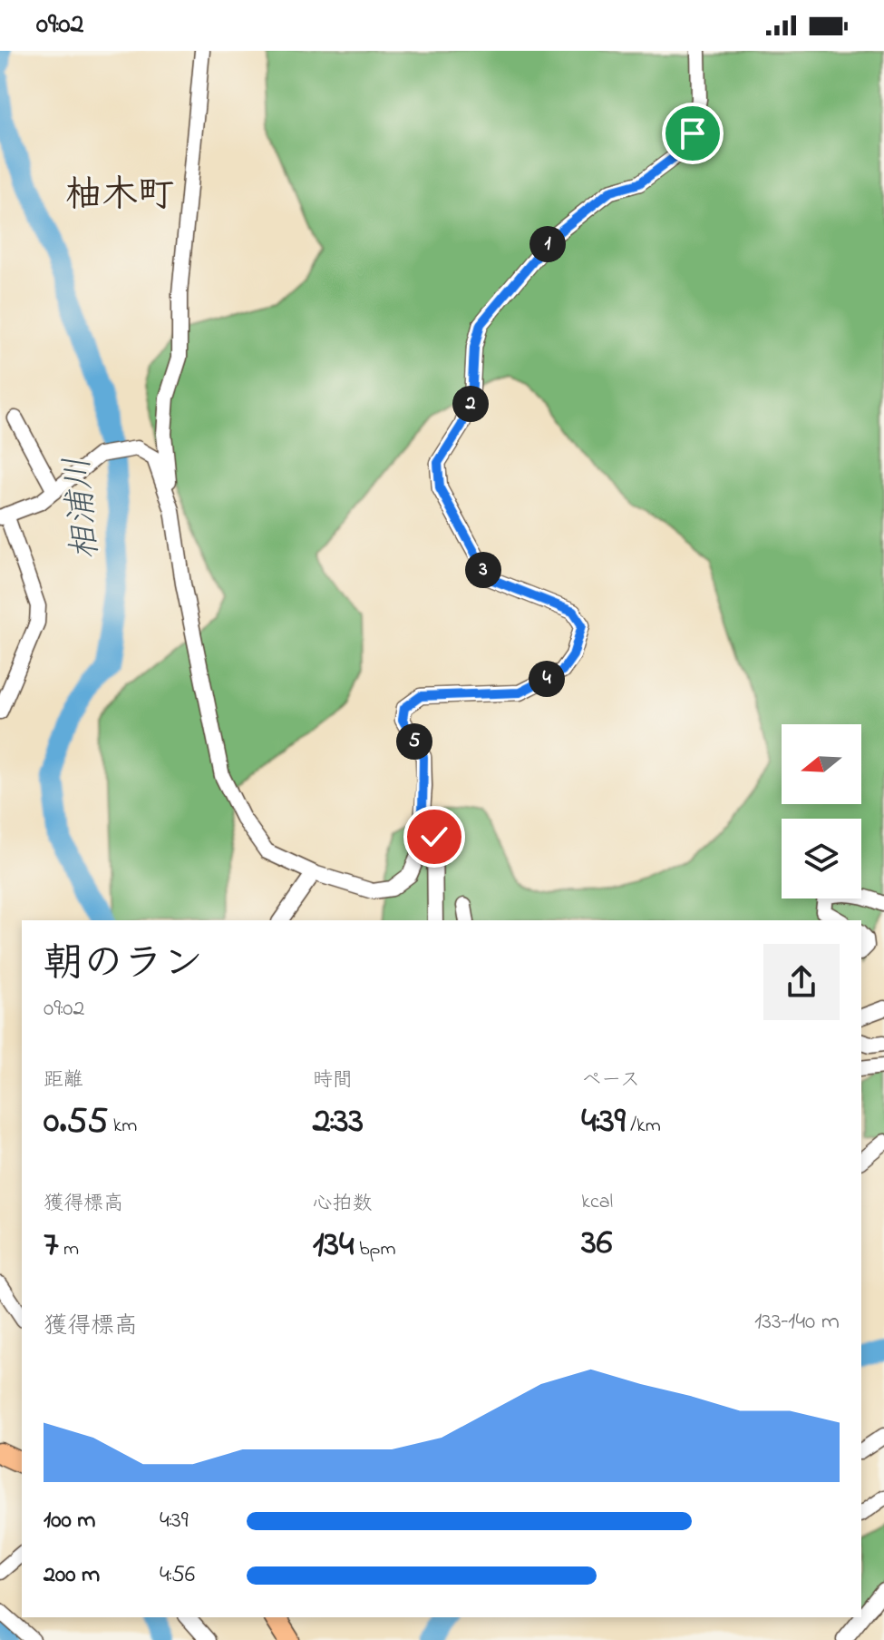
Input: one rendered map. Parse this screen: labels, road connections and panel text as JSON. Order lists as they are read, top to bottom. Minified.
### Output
{"districts":["柚木町"],"water":["相浦川"],"north":"left","page":{"status":"09:02","pins":["1","2","3","4","5"],"heading":["朝のラン","09:02"],"stats":[["距離","0.55 km"],["時間","2:33"],["ペース","4:39 /km"],["獲得標高","7 m"],["心拍数","134 bpm"],["kcal","36"]],"chart":["獲得標高","133–140 m"],"list":[{"name":"100 m","note":"4:39"},{"name":"200 m","note":"4:56"}]}}
